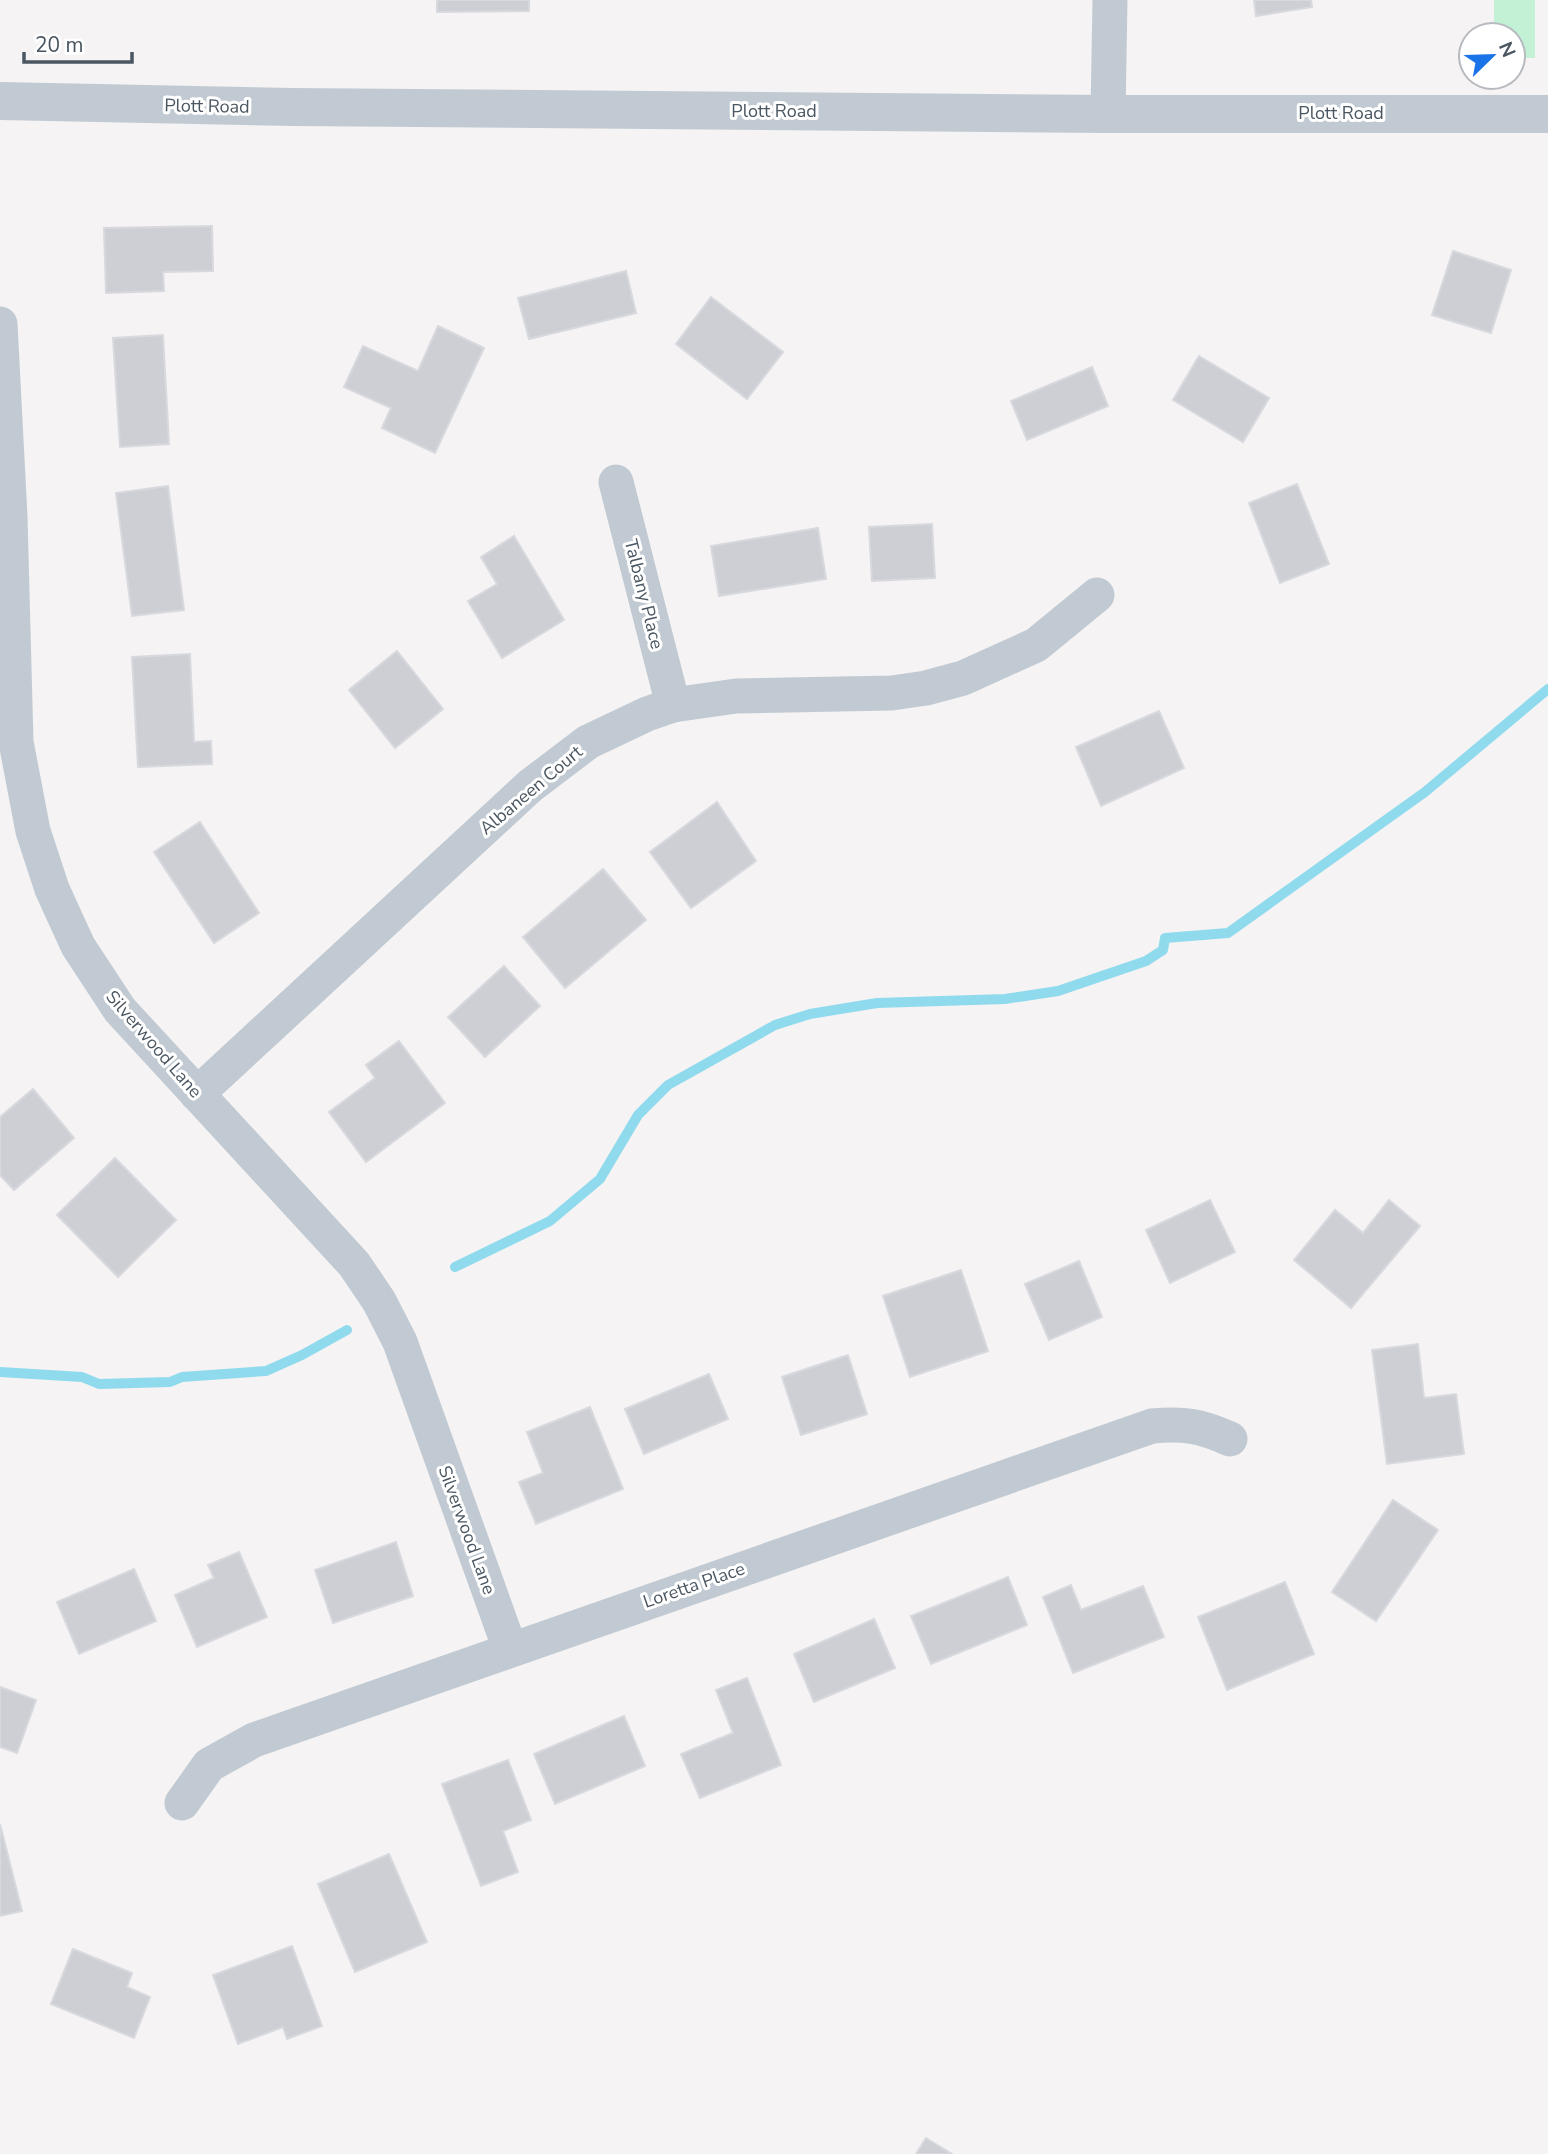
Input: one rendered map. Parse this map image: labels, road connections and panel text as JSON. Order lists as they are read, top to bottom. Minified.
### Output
{"streets":{"street":["Plott Road","Talbany Place","Albaneen Court","Silverwood Lane","Loretta Place"]},"crossings":[["Talbany Place","Albaneen Court"],["Albaneen Court","Silverwood Lane"],["Silverwood Lane","Loretta Place"]],"scale_bar":"20 m","north":"top right"}
